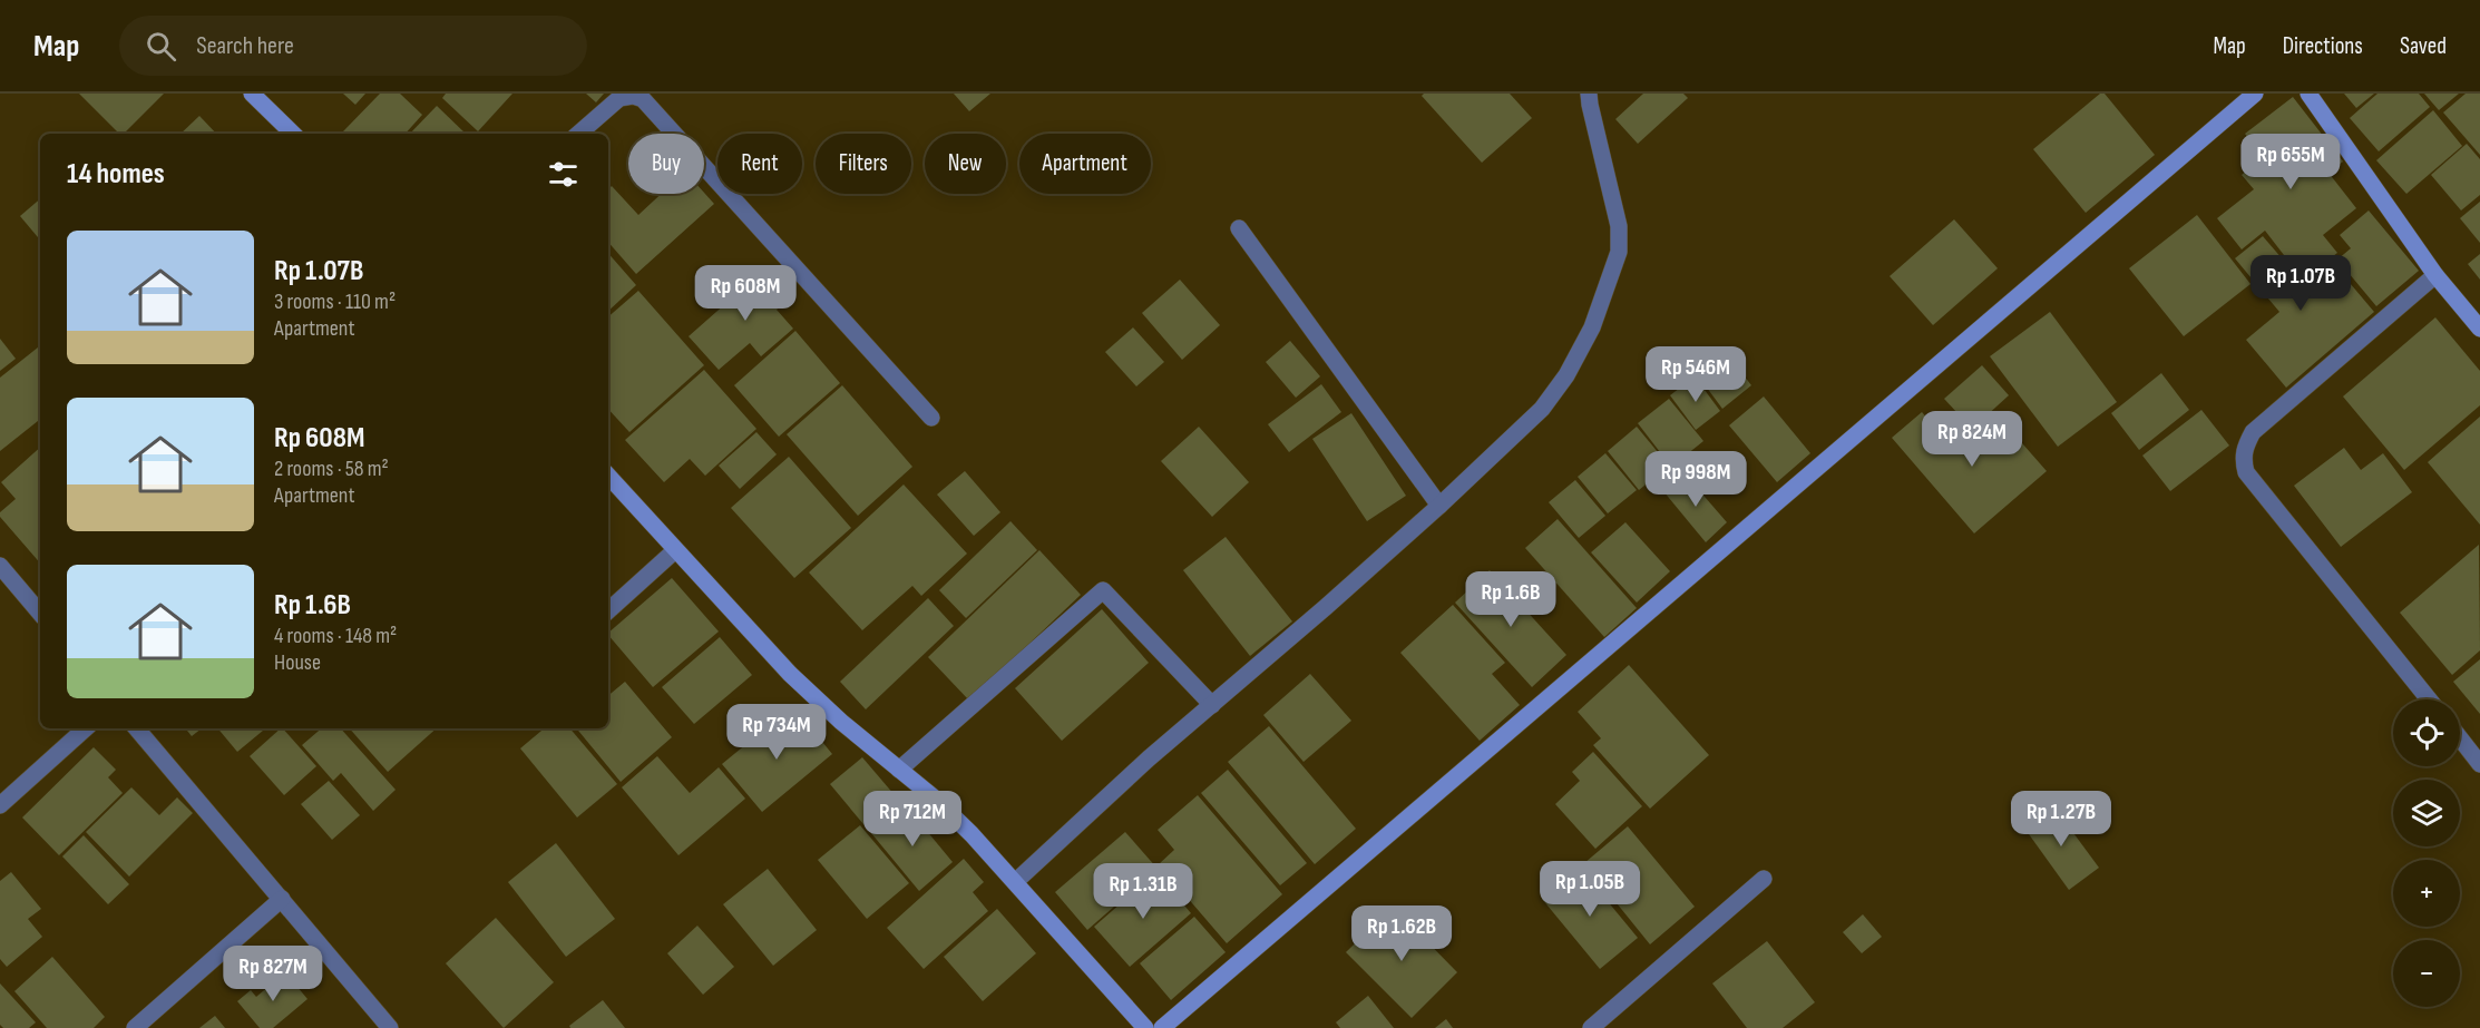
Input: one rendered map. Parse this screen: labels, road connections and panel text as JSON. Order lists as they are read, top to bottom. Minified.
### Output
{"page":{"header":"Map","search":"Search here","nav":["Map","Directions","Saved"],"price":["Rp 655M","Rp 1.07B","Rp 608M","Rp 546M","Rp 824M","Rp 998M","Rp 1.6B","Rp 734M","Rp 712M","Rp 1.27B","Rp 1.05B","Rp 1.31B","Rp 1.62B","Rp 827M"],"chip":["Buy","Rent","Filters","New","Apartment"],"heading":"14 homes","list":[{"name":"Rp 1.07B","note":"3 rooms · 110 m² · Apartment"},{"name":"Rp 608M","note":"2 rooms · 58 m² · Apartment"},{"name":"Rp 1.6B","note":"4 rooms · 148 m² · House"}],"map_buttons":["+","−"]}}
